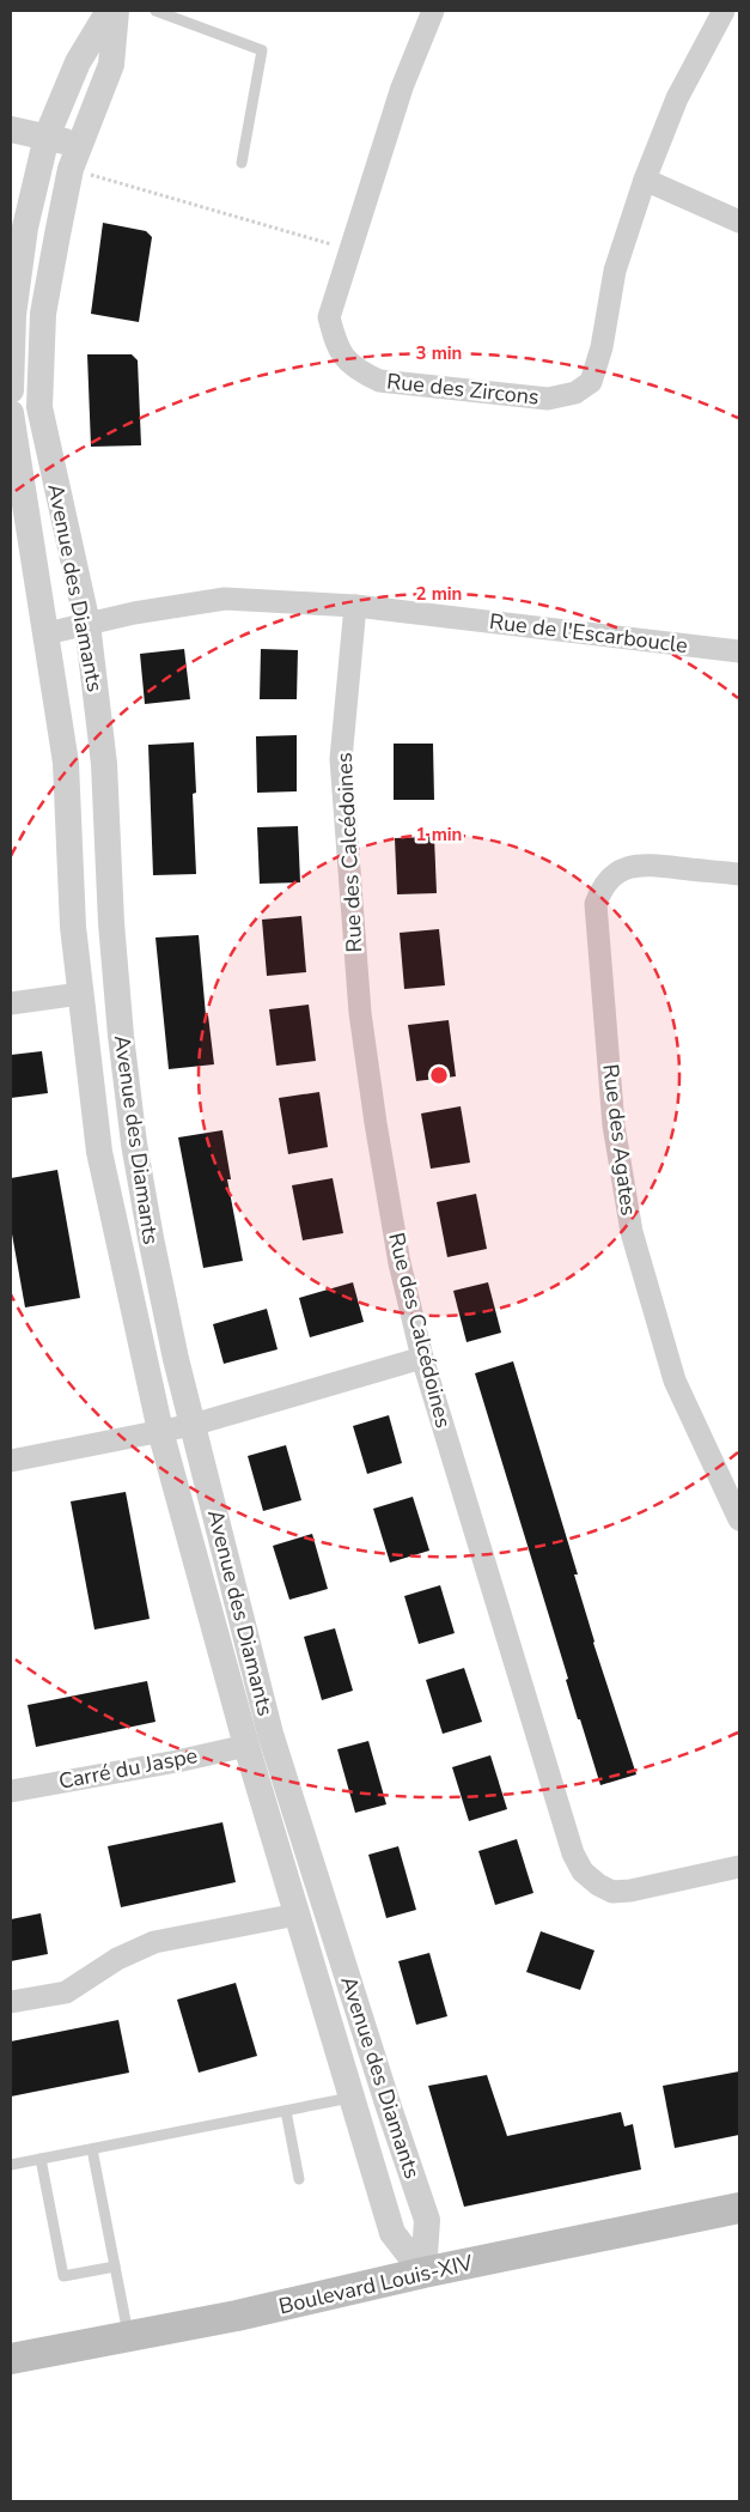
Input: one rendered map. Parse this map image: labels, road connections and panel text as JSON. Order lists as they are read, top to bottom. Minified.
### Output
{"streets":{"main road":["Boulevard Louis-XIV"],"street":["Rue des Zircons","Avenue des Diamants","Rue de l'Escarboucle","Rue des Calcédoines","Rue des Agates","Carré du Jaspe"]},"crossings":[["Avenue des Diamants","Rue de l'Escarboucle"],["Avenue des Diamants","Carré du Jaspe"],["Avenue des Diamants","Boulevard Louis-XIV"],["Rue de l'Escarboucle","Rue des Calcédoines"]],"rings":["3 min","2 min","1 min"]}
